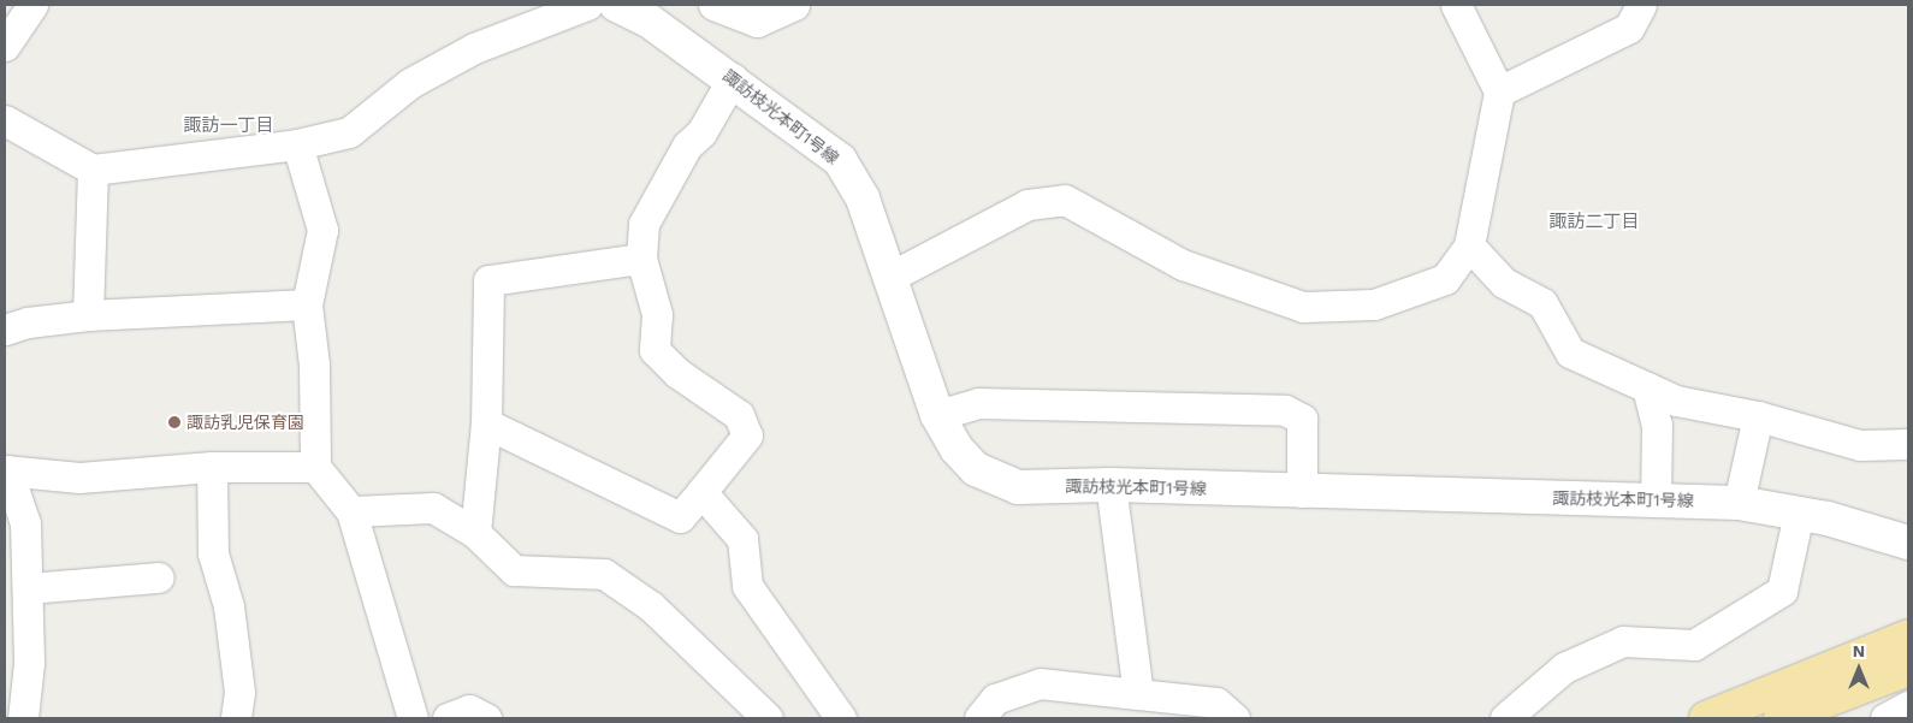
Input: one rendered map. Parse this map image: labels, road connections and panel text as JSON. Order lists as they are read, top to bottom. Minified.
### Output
{"streets":{"street":["諏訪枝光本町1号線"]},"districts":["諏訪一丁目","諏訪二丁目"],"places":["諏訪乳児保育園"],"north":"top"}
